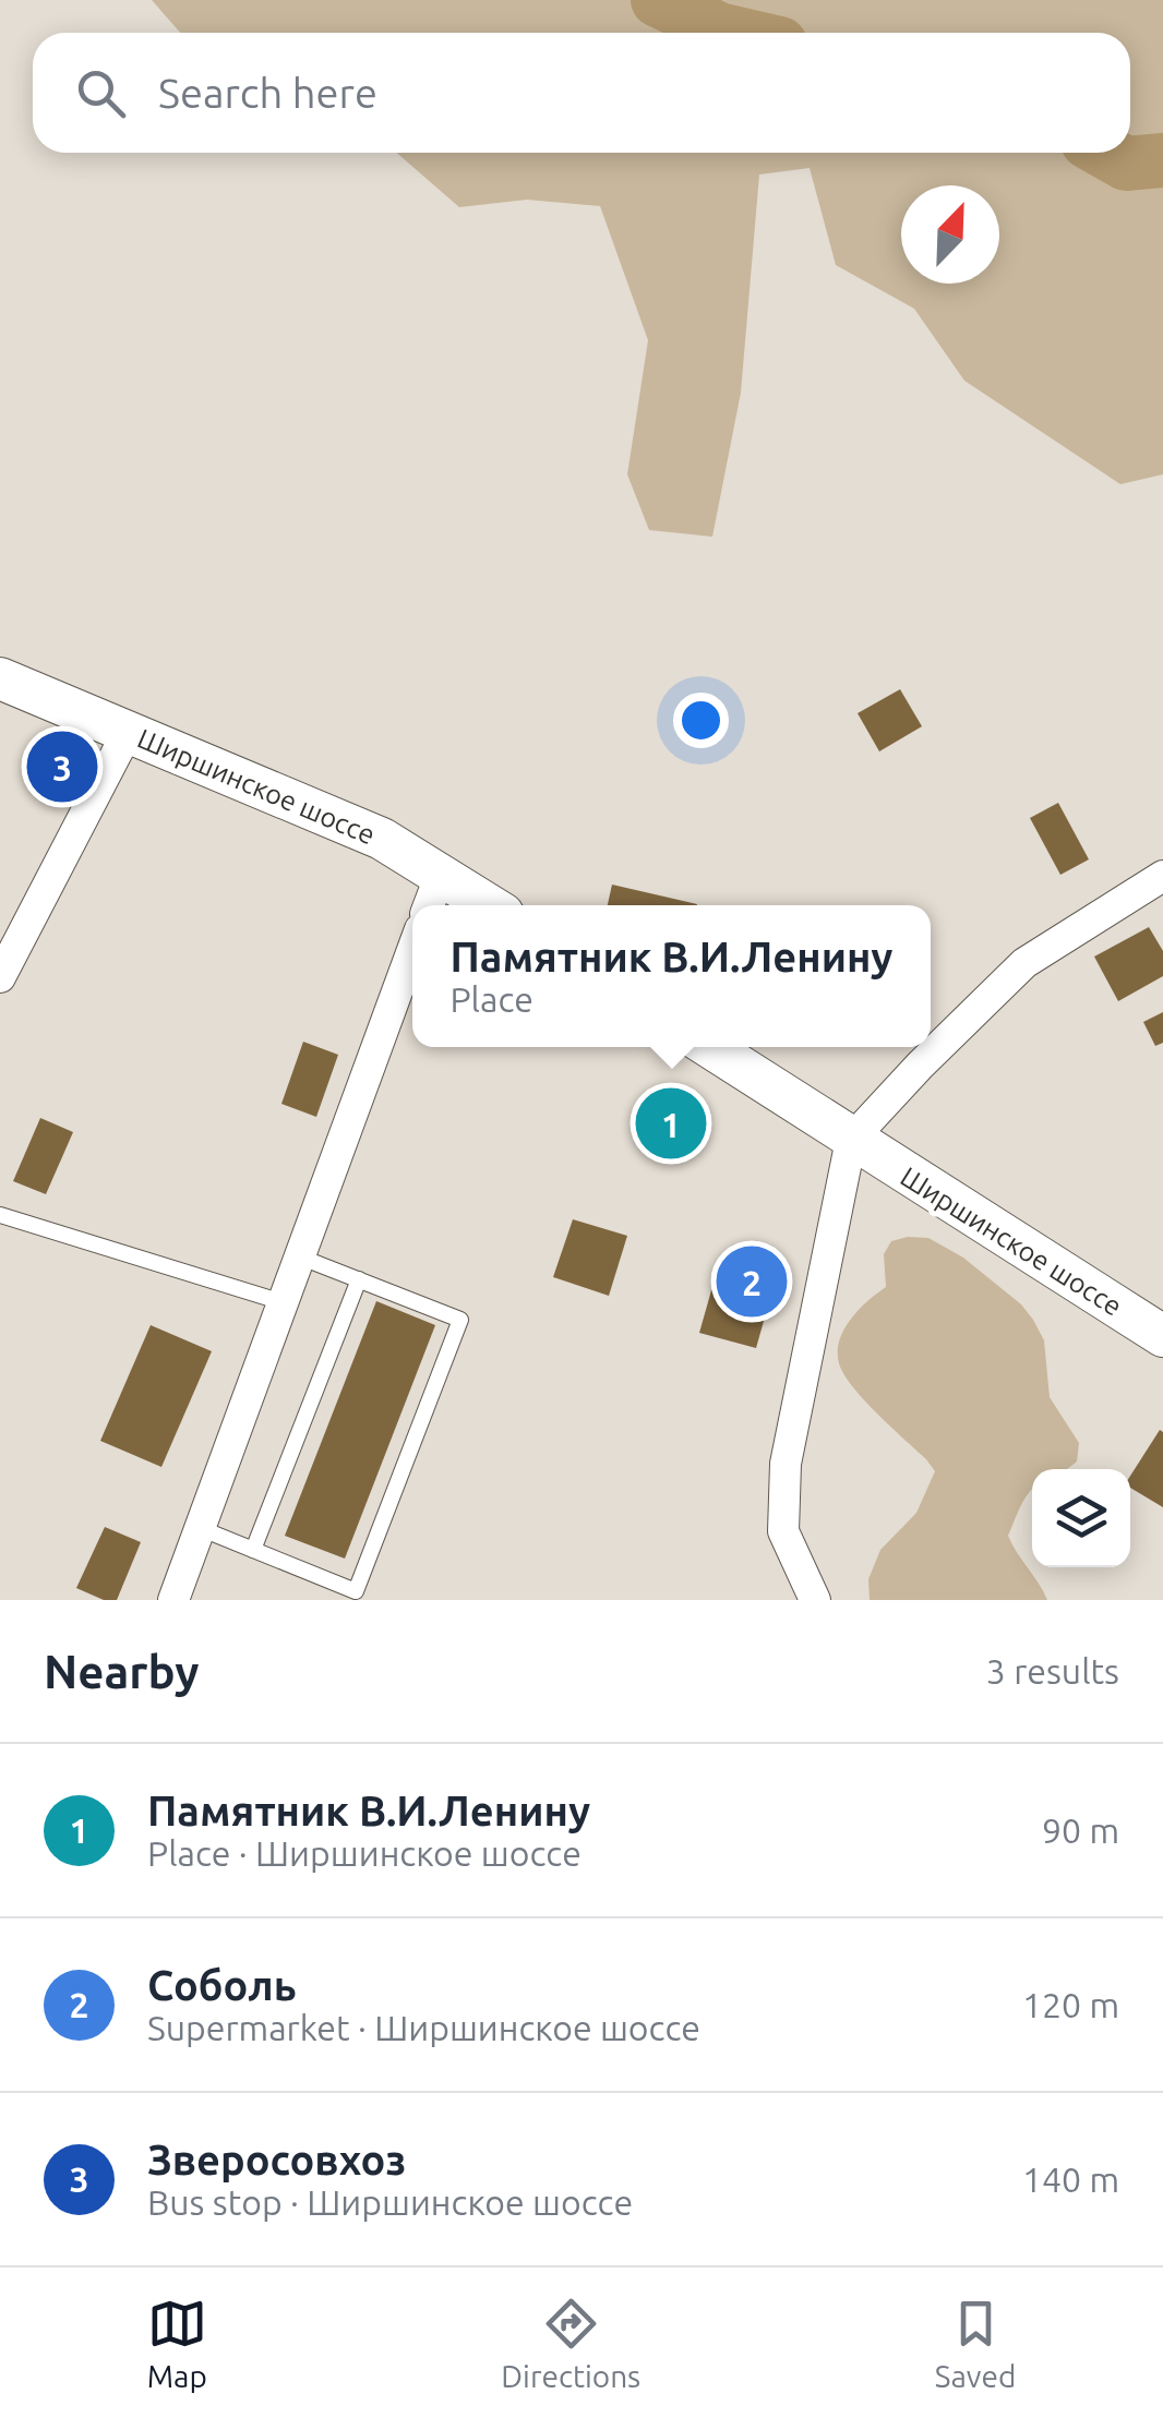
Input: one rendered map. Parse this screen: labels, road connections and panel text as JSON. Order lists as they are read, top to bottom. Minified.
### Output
{"streets":{"main road":["Ширшинское шоссе"]},"north":"top right","page":{"search":"Search here","pins":["3","1","2"],"popup":["Памятник В.И.Ленину","Place"],"heading":["Nearby","3 results"],"list":[{"mark":"1","name":"Памятник В.И.Ленину","note":"Place · Ширшинское шоссе","value":"90 m"},{"mark":"2","name":"Соболь","note":"Supermarket · Ширшинское шоссе","value":"120 m"},{"mark":"3","name":"Зверосовхоз","note":"Bus stop · Ширшинское шоссе","value":"140 m"}],"nav":["Map","Directions","Saved"]}}
